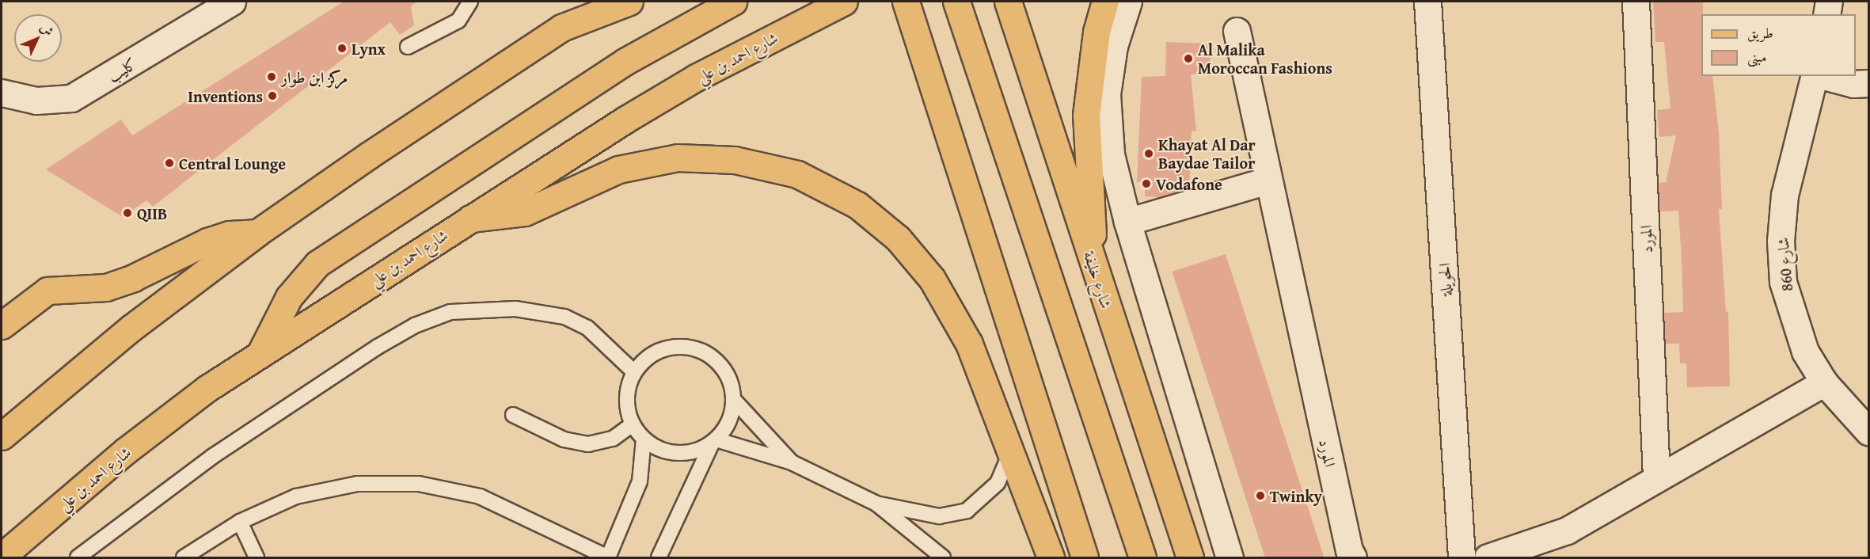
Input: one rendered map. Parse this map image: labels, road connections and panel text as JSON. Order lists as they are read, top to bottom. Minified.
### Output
{"streets":{"main road":["شارع احمد بن علي","شارع خليفة"],"street":["كليب","المورد","شارع 860","الحويلة"]},"places":["Lynx","Al Malika Moroccan Fashions","مركز ابن طوار","Inventions","Khayat Al Dar Baydae Tailor","Central Lounge","Vodafone","QIIB","Twinky"],"legend":["طريق","مبنى"],"north":"top right"}
